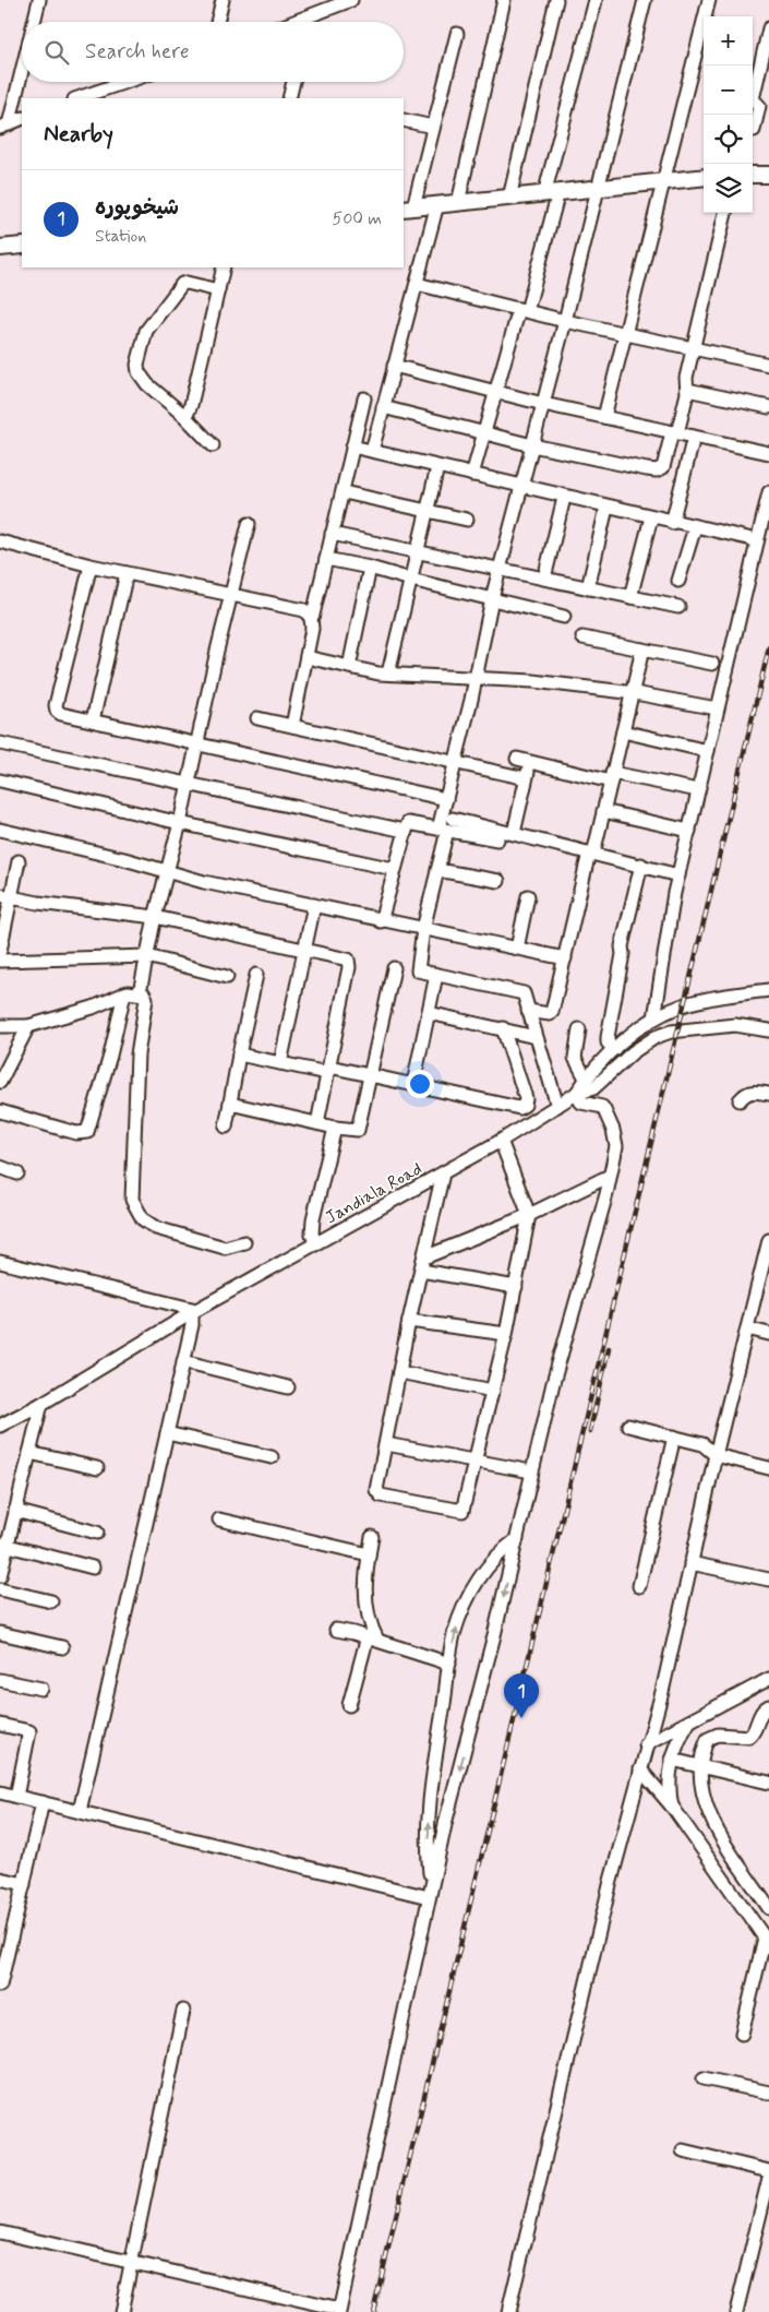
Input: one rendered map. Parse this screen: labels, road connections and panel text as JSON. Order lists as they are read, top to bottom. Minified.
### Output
{"streets":{"street":["Jandiala Road"]},"page":{"map_buttons":["+","−"],"search":"Search here","heading":"Nearby","list":[{"mark":"1","name":"شیخوپورہ","note":"Station","value":"500 m"}],"pins":"1"}}
